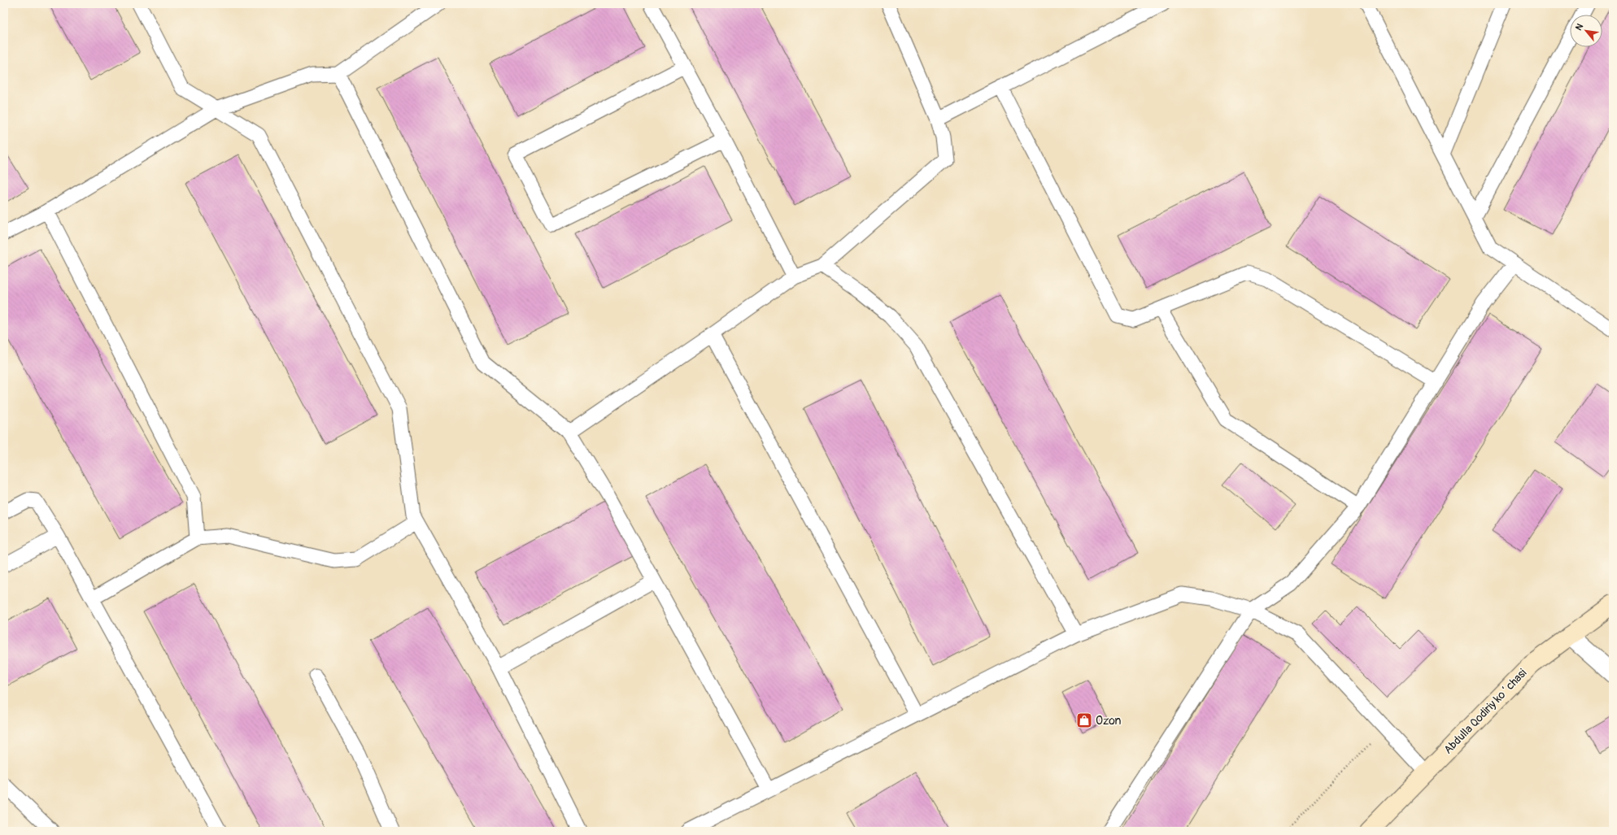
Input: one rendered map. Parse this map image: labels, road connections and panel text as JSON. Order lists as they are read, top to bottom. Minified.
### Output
{"streets":{"street":["Abdulla Qodiriy koʻchasi"]},"places":{"shop":["Ozon"]},"north":"top left"}
